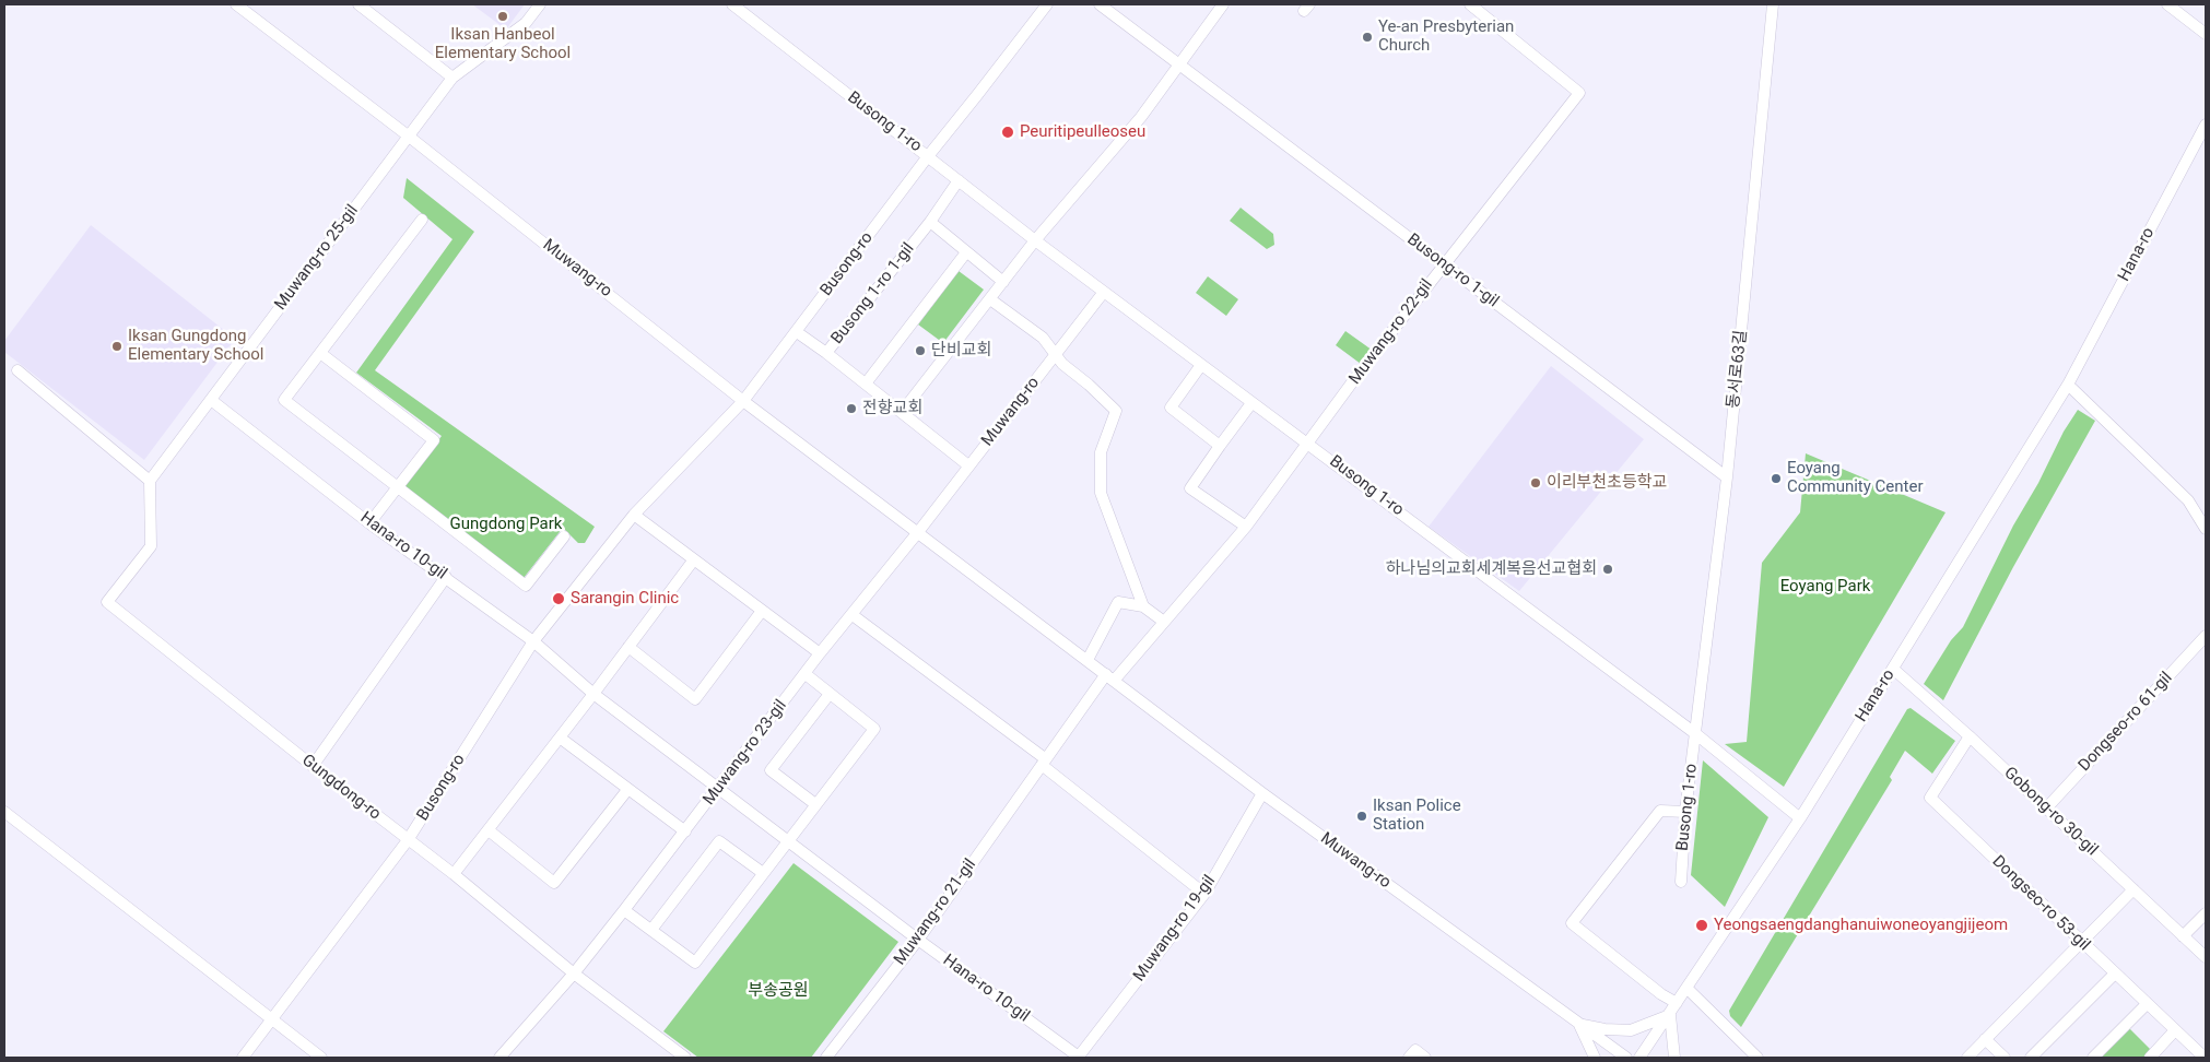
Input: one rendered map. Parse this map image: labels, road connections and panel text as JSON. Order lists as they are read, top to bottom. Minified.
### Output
{"streets":{"street":["Busong 1-ro","Hana-ro","Muwang-ro 25-gil","Busong-ro","Muwang-ro","Busong-ro 1-gil","Busong 1-ro 1-gil","Muwang-ro 22-gil","동서로63길","Hana-ro 10-gil","Dongseo-ro 61-gil","Muwang-ro 23-gil","Gungdong-ro","Gobong-ro 30-gil","Dongseo-ro 53-gil","Muwang-ro 21-gil","Muwang-ro 19-gil"]},"crossings":[["Busong 1-ro","Hana-ro"],["Busong 1-ro","Busong-ro"],["Busong 1-ro","Muwang-ro"],["Busong 1-ro","Busong 1-ro 1-gil"],["Busong 1-ro","Muwang-ro 22-gil"],["Busong 1-ro","동서로63길"],["Hana-ro","Gobong-ro 30-gil"],["Muwang-ro 25-gil","Muwang-ro"],["Muwang-ro 25-gil","Hana-ro 10-gil"],["Muwang-ro 25-gil","Gungdong-ro"],["Busong-ro","Muwang-ro"],["Busong-ro","Hana-ro 10-gil"],["Busong-ro","Gungdong-ro"],["Muwang-ro","Busong 1-ro 1-gil"],["Muwang-ro","Muwang-ro 22-gil"],["Muwang-ro","Muwang-ro 23-gil"],["Muwang-ro","Muwang-ro 21-gil"],["Muwang-ro","Muwang-ro 19-gil"],["Busong-ro 1-gil","Muwang-ro 22-gil"],["Busong-ro 1-gil","동서로63길"],["Muwang-ro 22-gil","Muwang-ro 21-gil"],["Hana-ro 10-gil","Muwang-ro 23-gil"],["Hana-ro 10-gil","Muwang-ro 21-gil"],["Hana-ro 10-gil","Muwang-ro 19-gil"],["Dongseo-ro 61-gil","Gobong-ro 30-gil"],["Muwang-ro 23-gil","Gungdong-ro"],["Gobong-ro 30-gil","Dongseo-ro 53-gil"]],"parks":["Gungdong Park","Eoyang Park","부송공원"],"places":["Iksan Hanbeol Elementary School","Ye-an Presbyterian Church","Peuritipeulleoseu","Iksan Gungdong Elementary School","단비교회","전향교회","Eoyang Community Center","이리부천초등학교","하나님의교회세계복음선교협회","Sarangin Clinic","Iksan Police Station","Yeongsaengdanghanuiwoneoyangjijeom"]}
